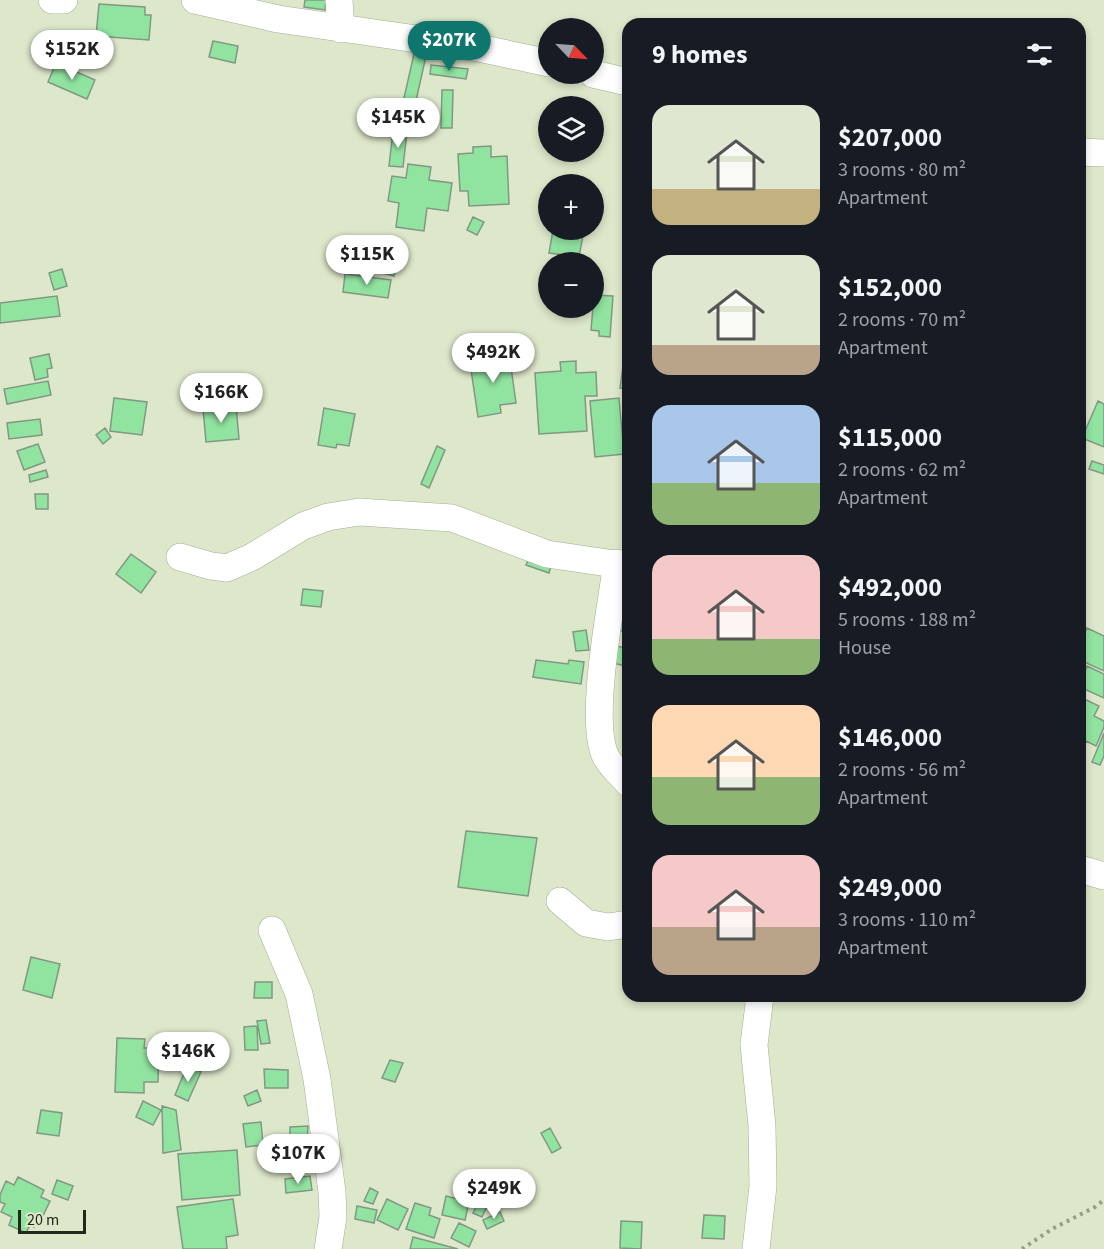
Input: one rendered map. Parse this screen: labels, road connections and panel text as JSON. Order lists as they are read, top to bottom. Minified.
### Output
{"scale_bar":"20 m","north":"bottom right","page":{"map_buttons":["+","−"],"heading":"9 homes","price":["$207K","$152K","$145K","$115K","$492K","$166K","$146K","$107K","$249K"],"list":[{"name":"$207,000","note":"3 rooms · 80 m² · Apartment"},{"name":"$152,000","note":"2 rooms · 70 m² · Apartment"},{"name":"$115,000","note":"2 rooms · 62 m² · Apartment"},{"name":"$492,000","note":"5 rooms · 188 m² · House"},{"name":"$146,000","note":"2 rooms · 56 m² · Apartment"},{"name":"$249,000","note":"3 rooms · 110 m² · Apartment"}],"scale":"20 m"}}
